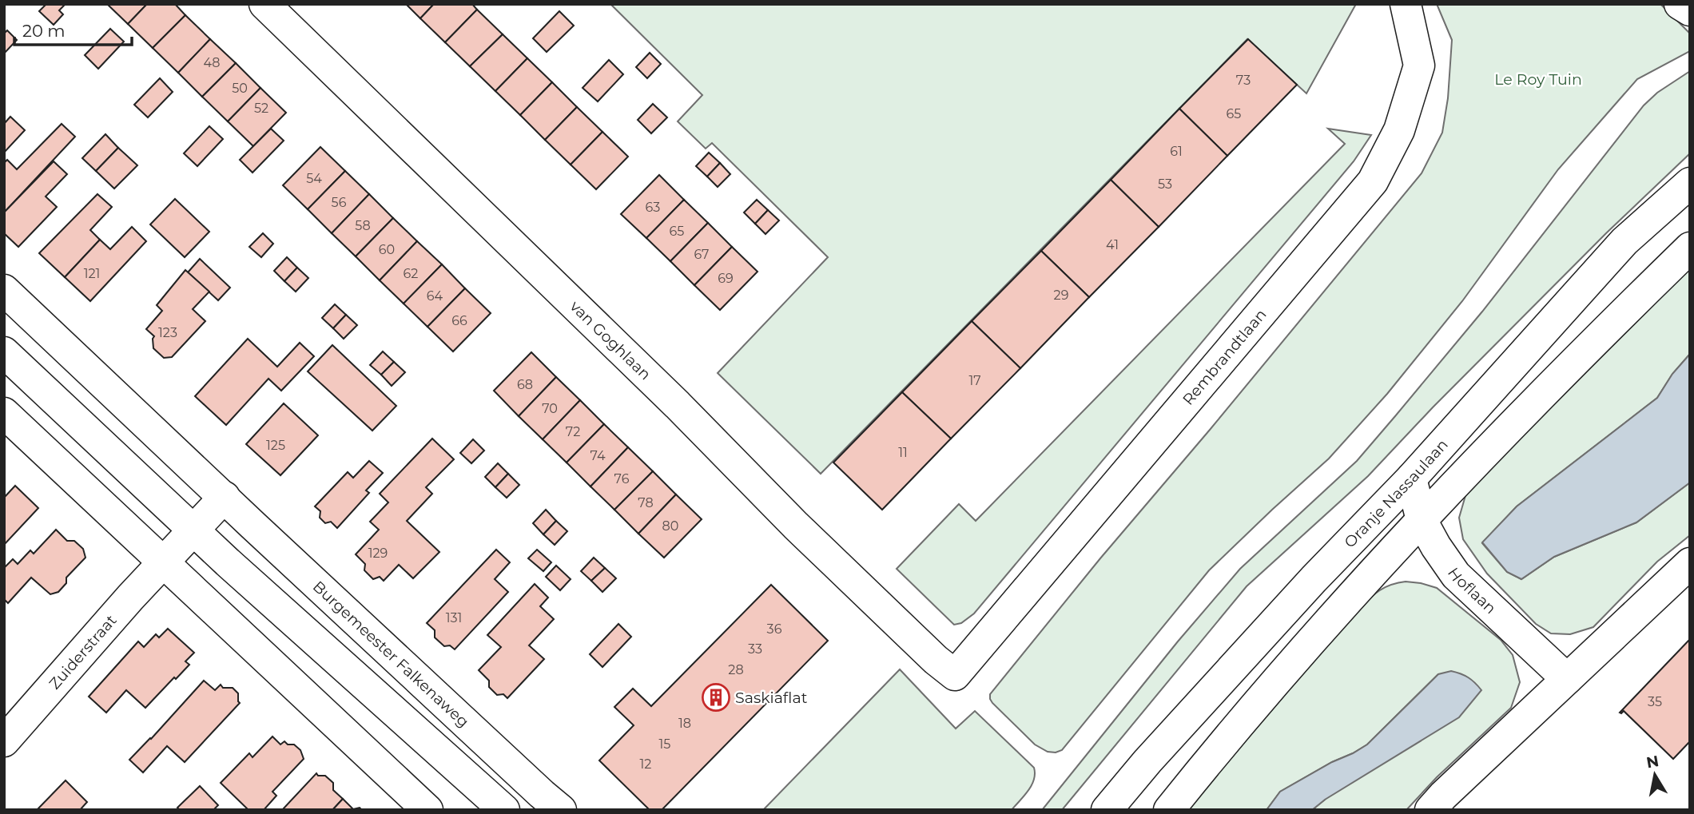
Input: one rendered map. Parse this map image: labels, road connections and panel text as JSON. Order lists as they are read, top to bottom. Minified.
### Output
{"streets":{"street":["van Goghlaan","Rembrandtlaan","Oranje Nassaulaan","Hoflaan","Zuiderstraat","Burgemeester Falkenaweg"]},"crossings":[["van Goghlaan","Rembrandtlaan"],["Oranje Nassaulaan","Hoflaan"]],"parks":["Le Roy Tuin"],"places":{"building":["Saskiaflat"]},"house_numbers":["48","73","50","52","65","61","54","53","56","63","58","65","41","60","67","121","62","69","29","64","66","123","17","68","70","72","125","11","74","76","78","80","129","131","36","33","28","35","18","15","12"],"scale_bar":"20 m","north":"top"}
